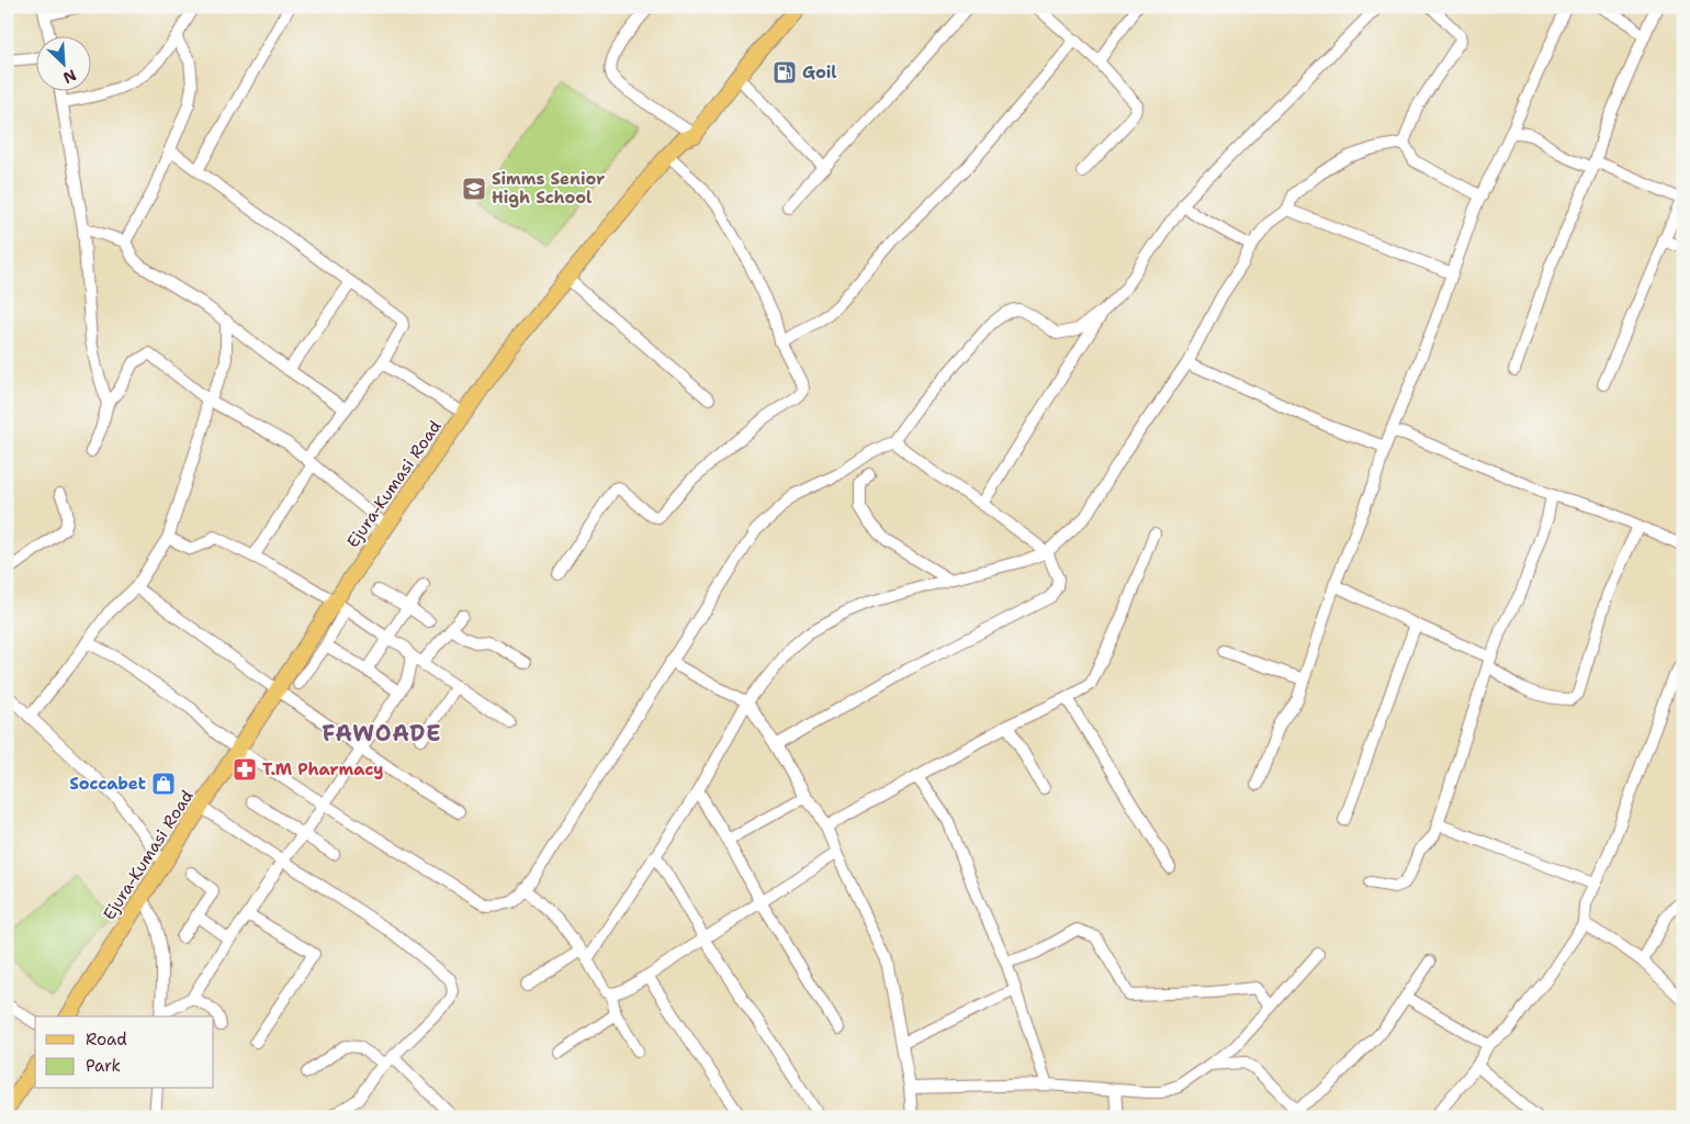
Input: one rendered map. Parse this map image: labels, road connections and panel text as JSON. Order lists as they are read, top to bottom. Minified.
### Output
{"streets":{"main road":["Ejura-Kumasi Road"]},"districts":["FAWOADE"],"places":{"fuel station":["Goil"],"school or university":["Simms Senior High School"],"pharmacy":["T.M Pharmacy"],"shop":["Soccabet"]},"legend":["Road","Park"],"north":"bottom right"}
